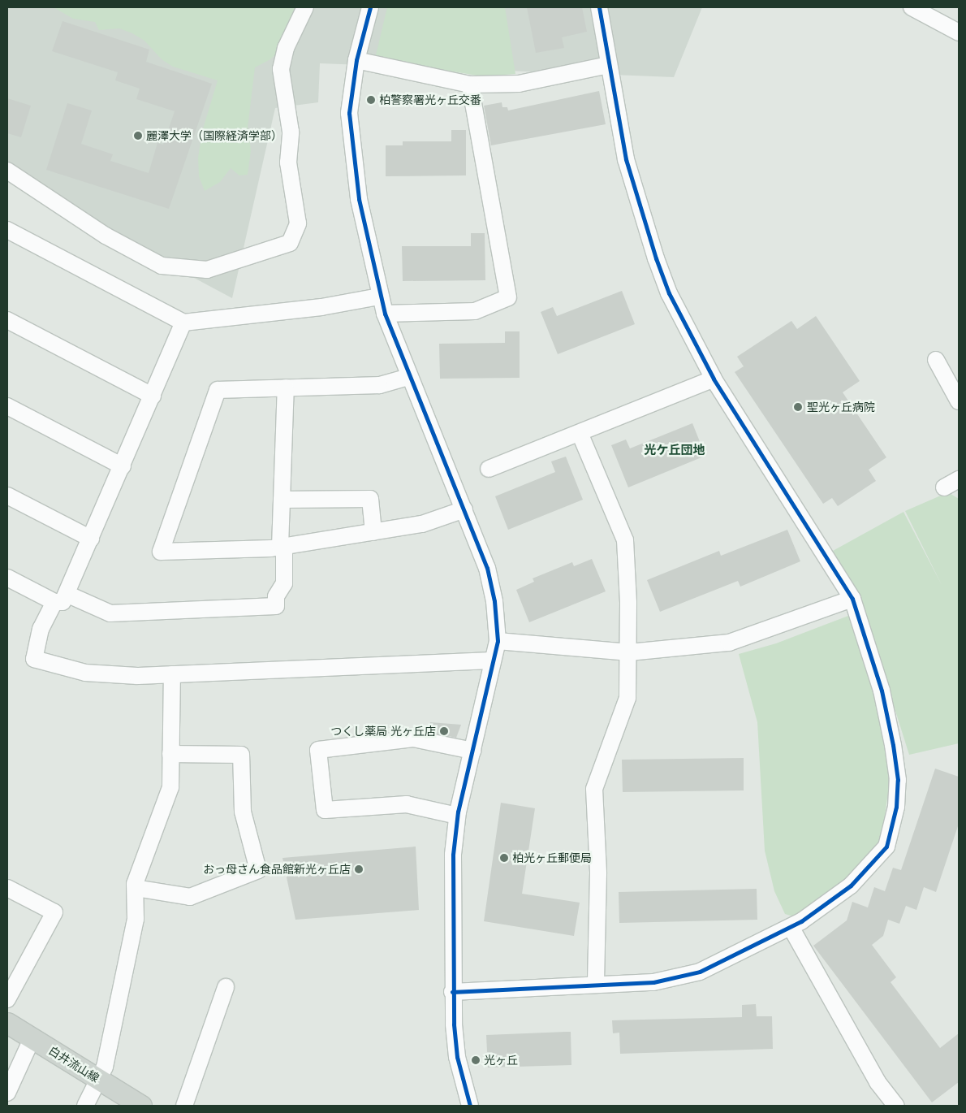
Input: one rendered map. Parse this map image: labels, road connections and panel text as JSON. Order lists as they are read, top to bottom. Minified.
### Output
{"streets":{"main road":["白井流山線"]},"districts":["光ケ丘団地"],"places":["柏警察署光ヶ丘交番","麗澤大学（国際経済学部）","聖光ヶ丘病院","つくし薬局 光ヶ丘店","柏光ヶ丘郵便局","おっ母さん食品館新光ヶ丘店","光ヶ丘"]}
